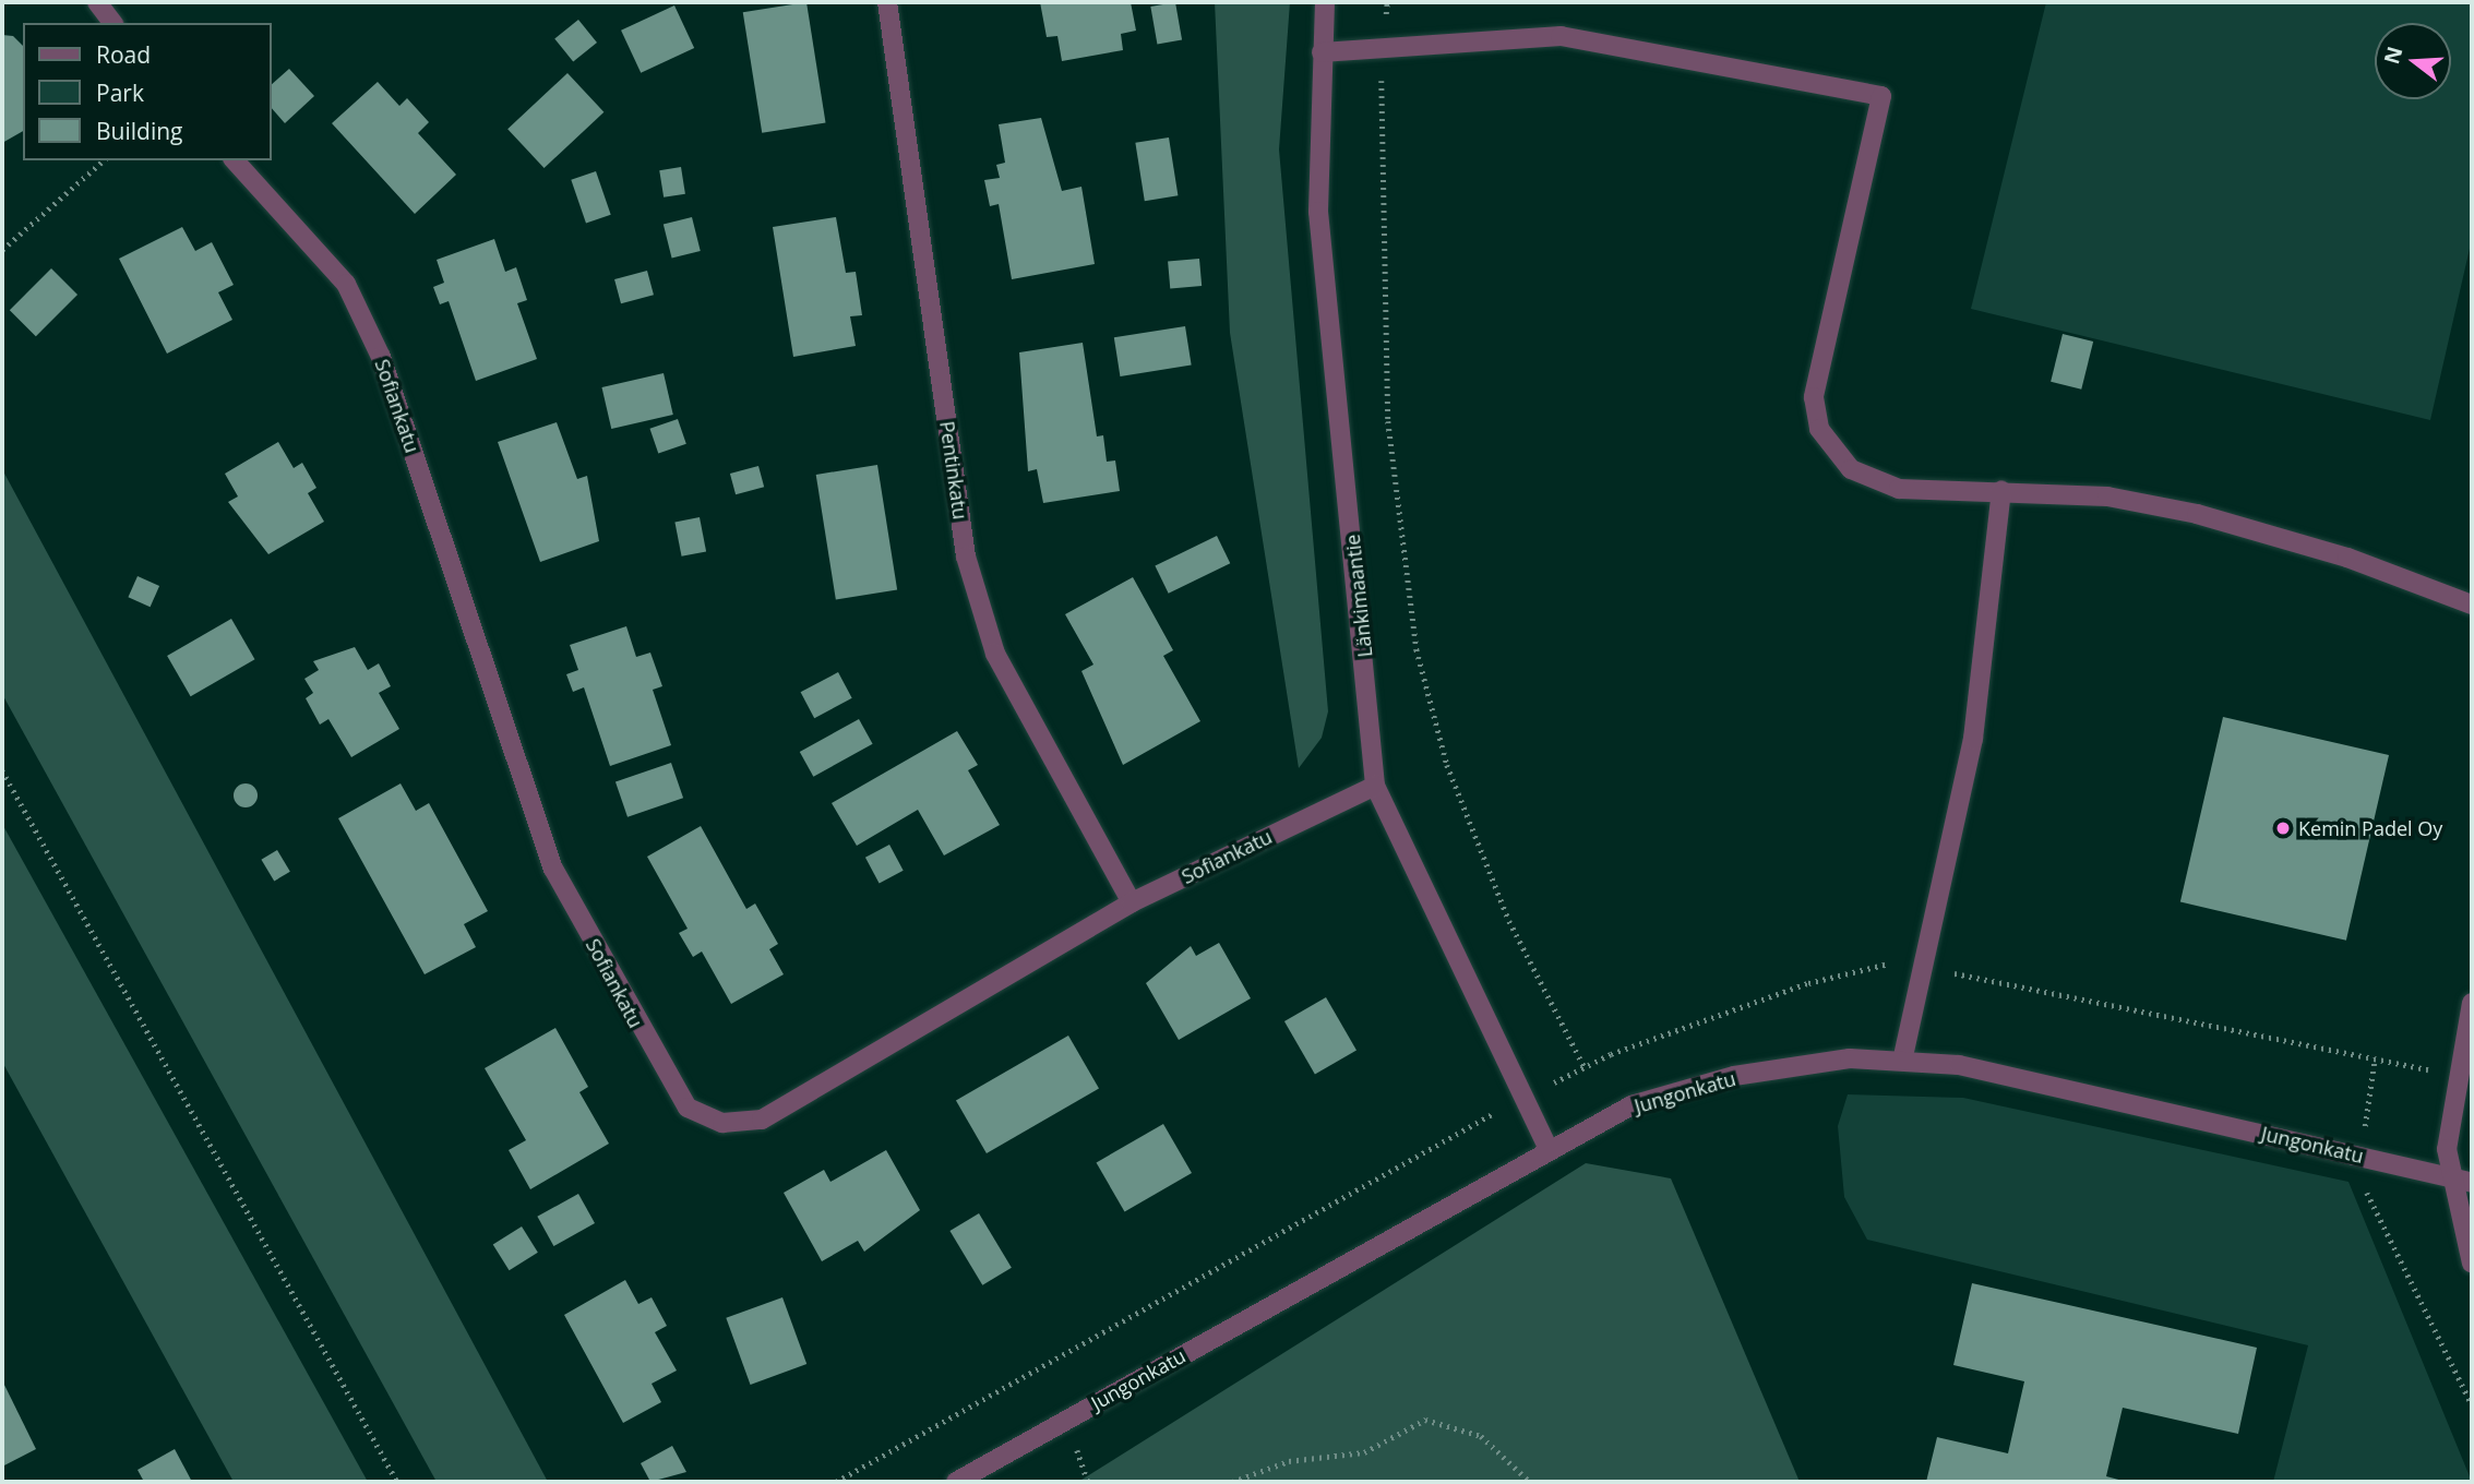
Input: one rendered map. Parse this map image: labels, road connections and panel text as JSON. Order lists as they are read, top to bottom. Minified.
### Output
{"streets":{"street":["Sofiankatu","Pentinkatu","Länkimaantie","Jungonkatu"]},"crossings":[["Sofiankatu","Pentinkatu"],["Sofiankatu","Länkimaantie"],["Länkimaantie","Jungonkatu"]],"places":["Kemin Padel Oy"],"legend":["Road","Park","Building"],"north":"left"}
